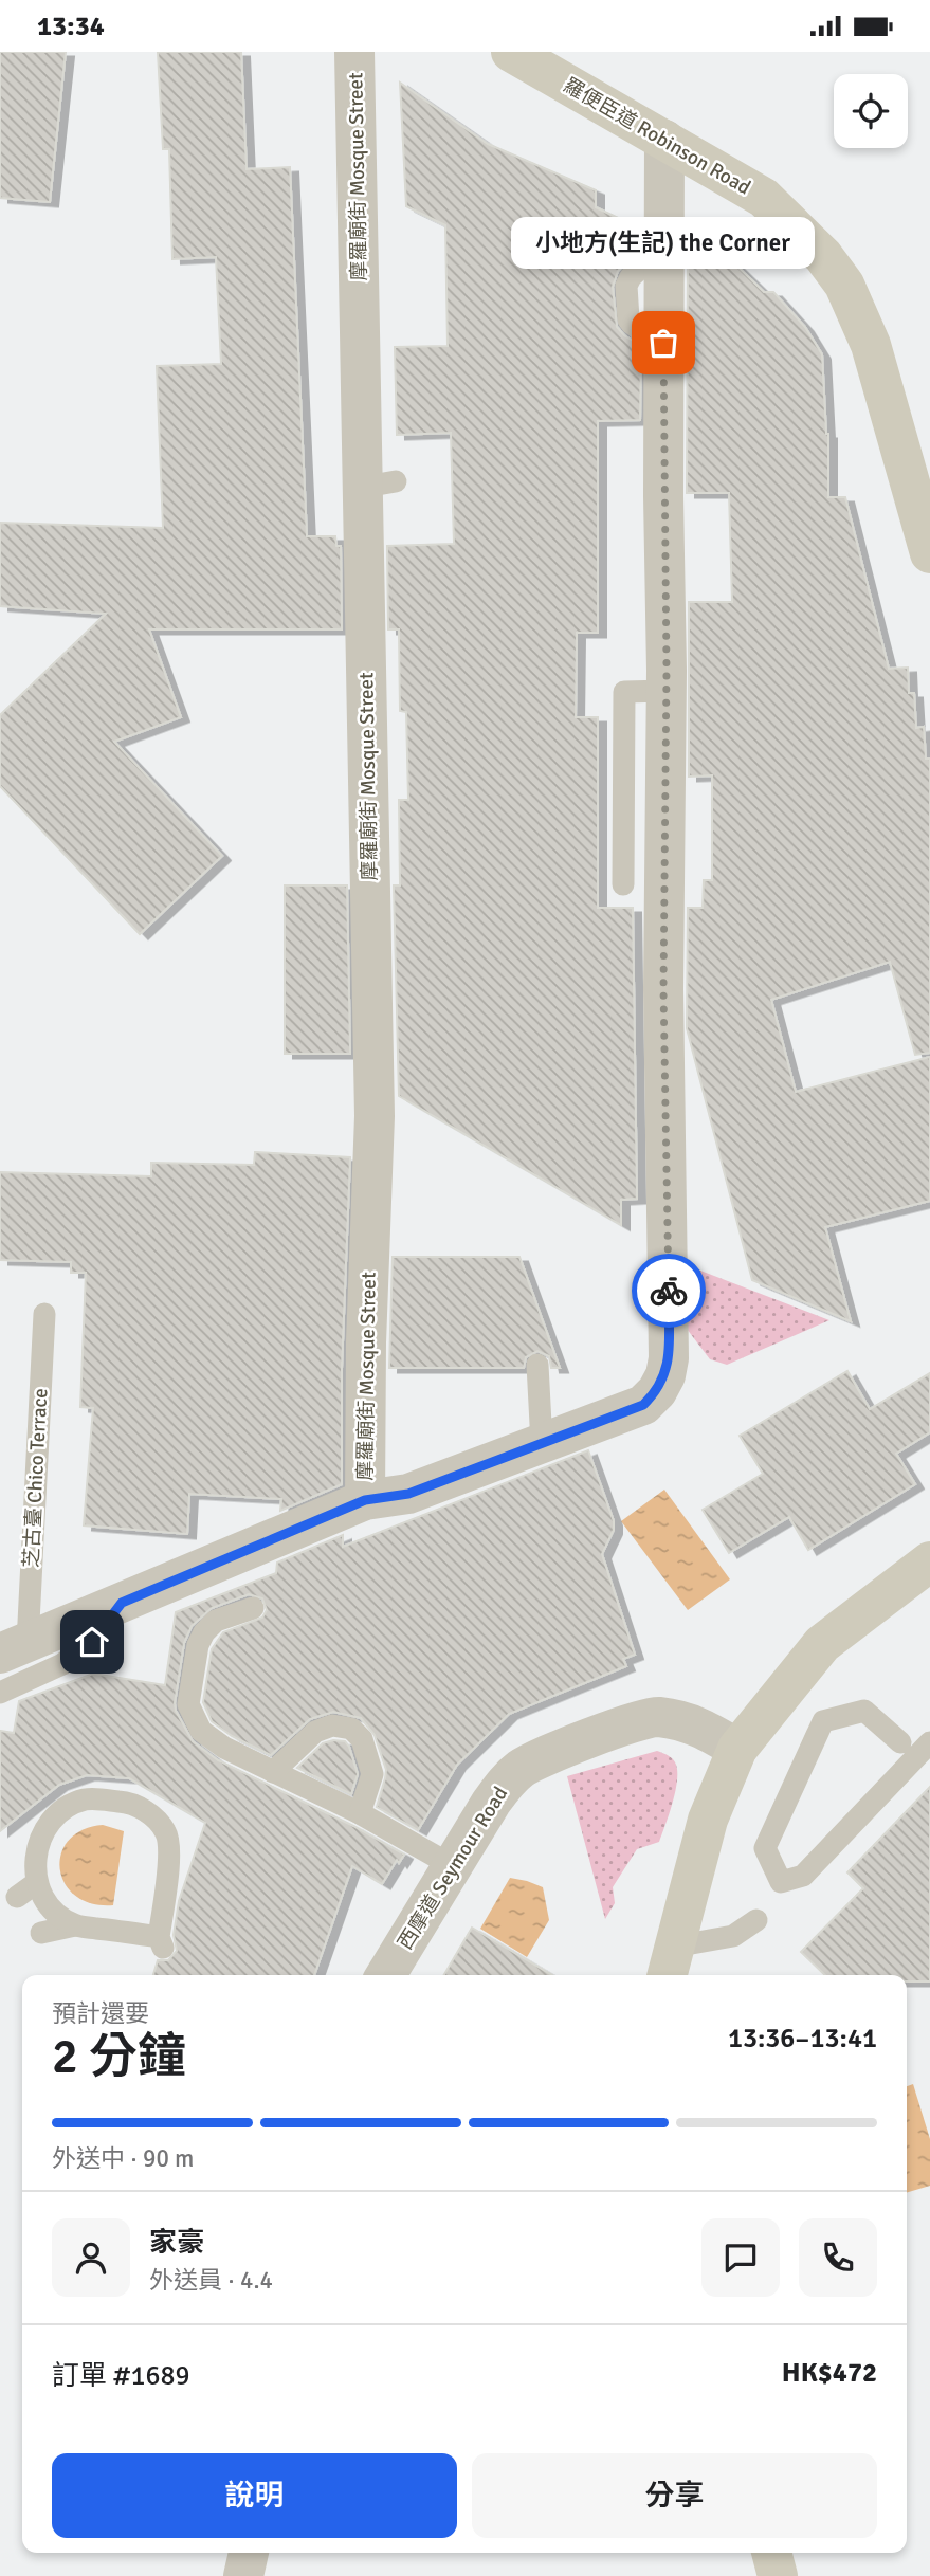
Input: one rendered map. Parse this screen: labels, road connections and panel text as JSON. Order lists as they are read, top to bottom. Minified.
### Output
{"streets":{"main road":["羅便臣道 Robinson Road"],"street":["摩羅廟街 Mosque Street","西摩道 Seymour Road"],"lane":["芝古臺 Chico Terrace"]},"places":["小地方(生記) the Corner"],"page":{"status":"13:34","bubble":"小地方(生記) the Corner","heading":["2 分鐘","預計還要","13:36–13:41"],"panel":["家豪","外送員 · 4.4","訂單 #1689","HK$472"],"bar":"外送中 · 90 m","buttons":["說明","分享"]}}
